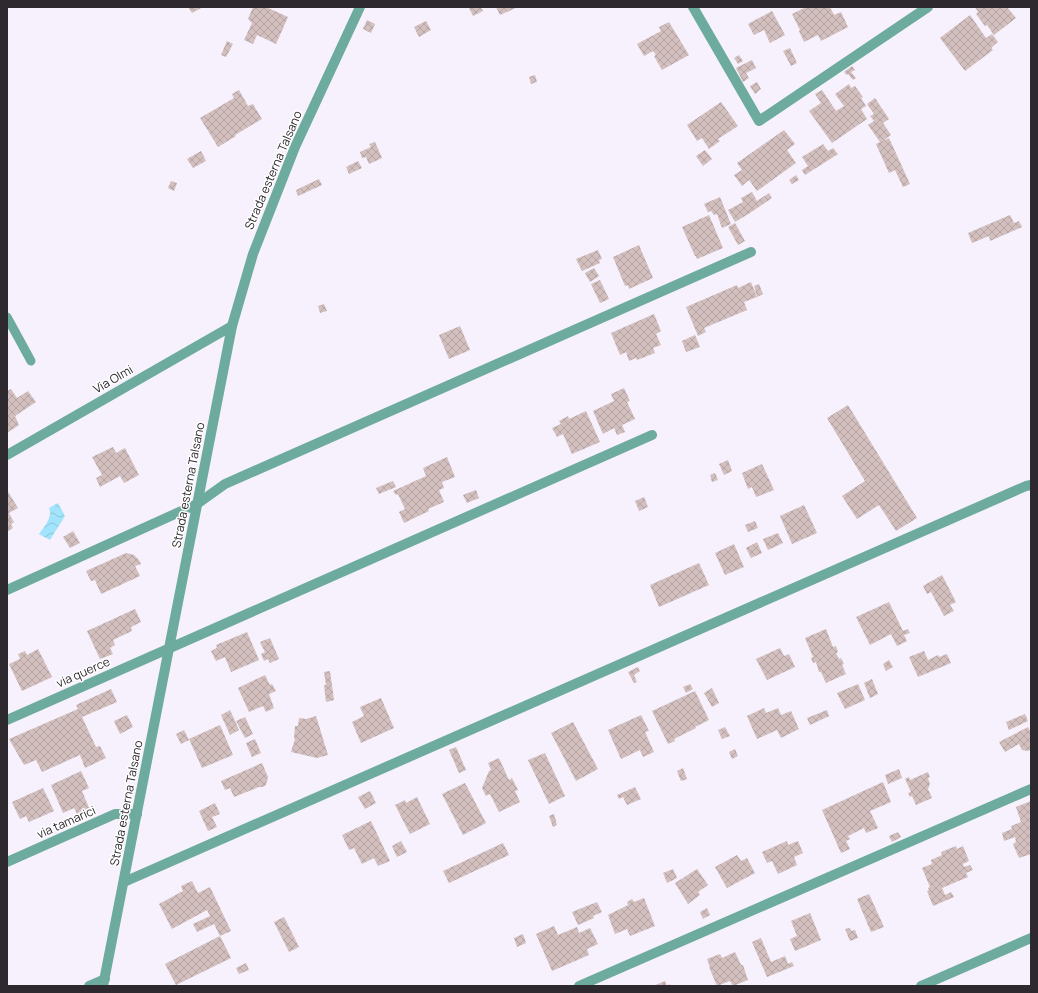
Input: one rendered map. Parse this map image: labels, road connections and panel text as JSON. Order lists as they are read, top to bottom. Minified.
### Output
{"streets":{"street":["Strada esterna Talsano","Via Olmi","via querce","via tamarici"]},"crossings":[["Strada esterna Talsano","Via Olmi"],["Strada esterna Talsano","via querce"],["Strada esterna Talsano","via tamarici"]]}
